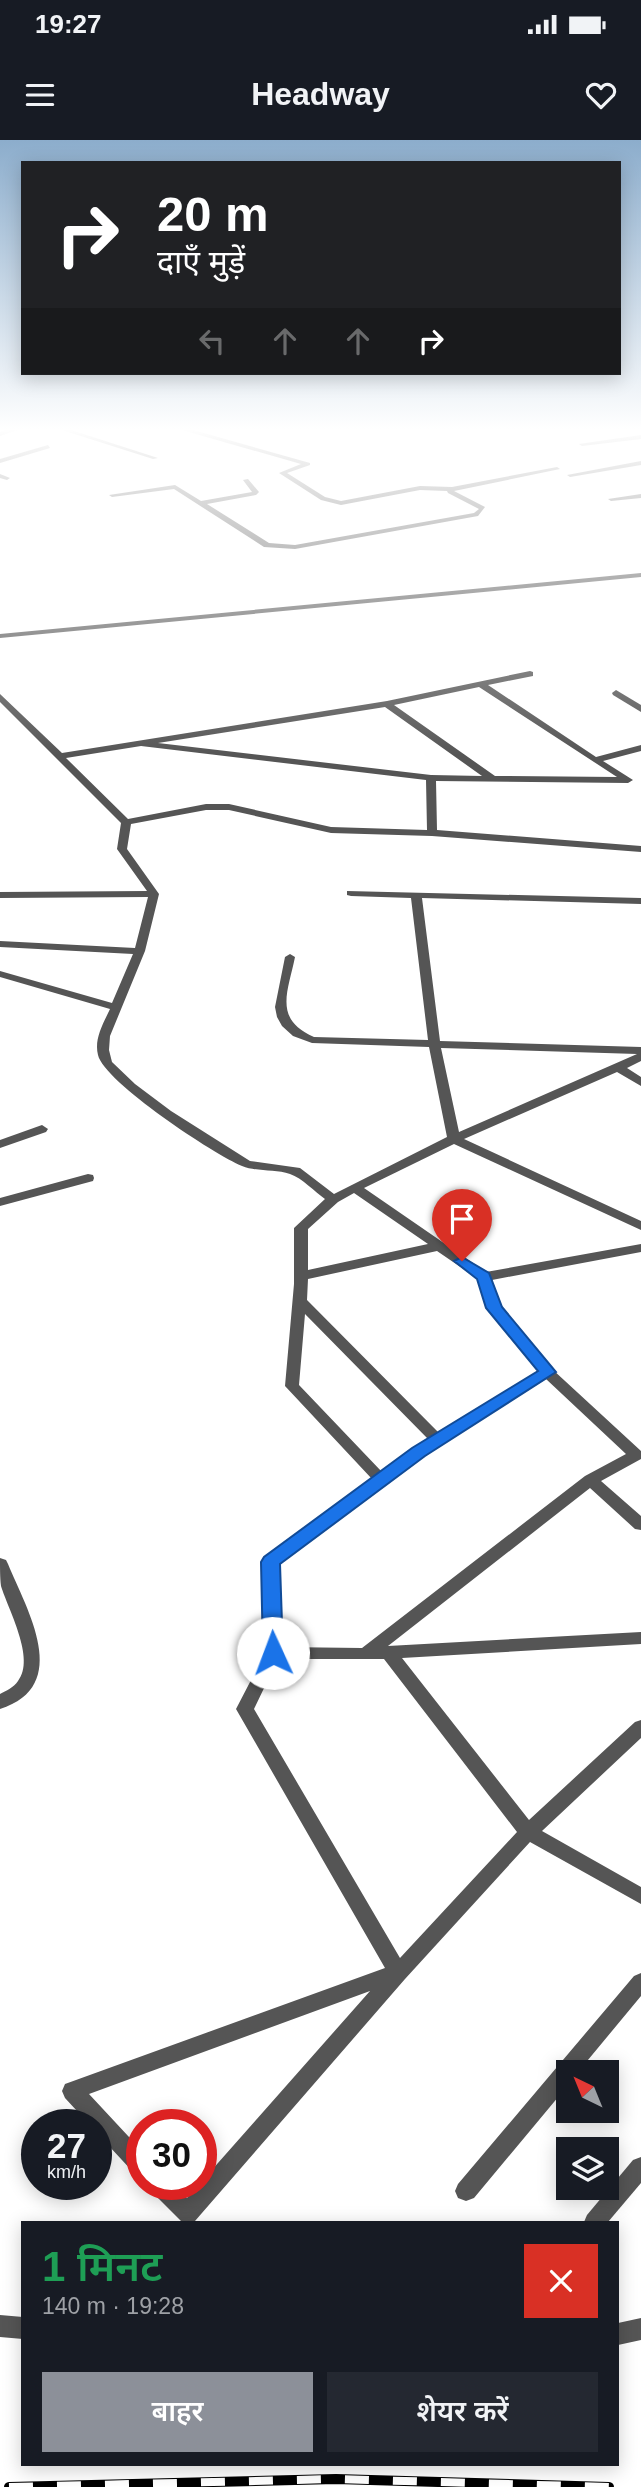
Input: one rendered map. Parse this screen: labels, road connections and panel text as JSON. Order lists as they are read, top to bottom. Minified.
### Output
{"north":"top left","page":{"status":"19:27","header":"Headway","turn":["20 m","दाएँ मुड़ें"],"speed":"27 km/h","limit":"30","heading":["1 मिनट","140 m · 19:28"],"buttons":["बाहर","शेयर करें"]}}
